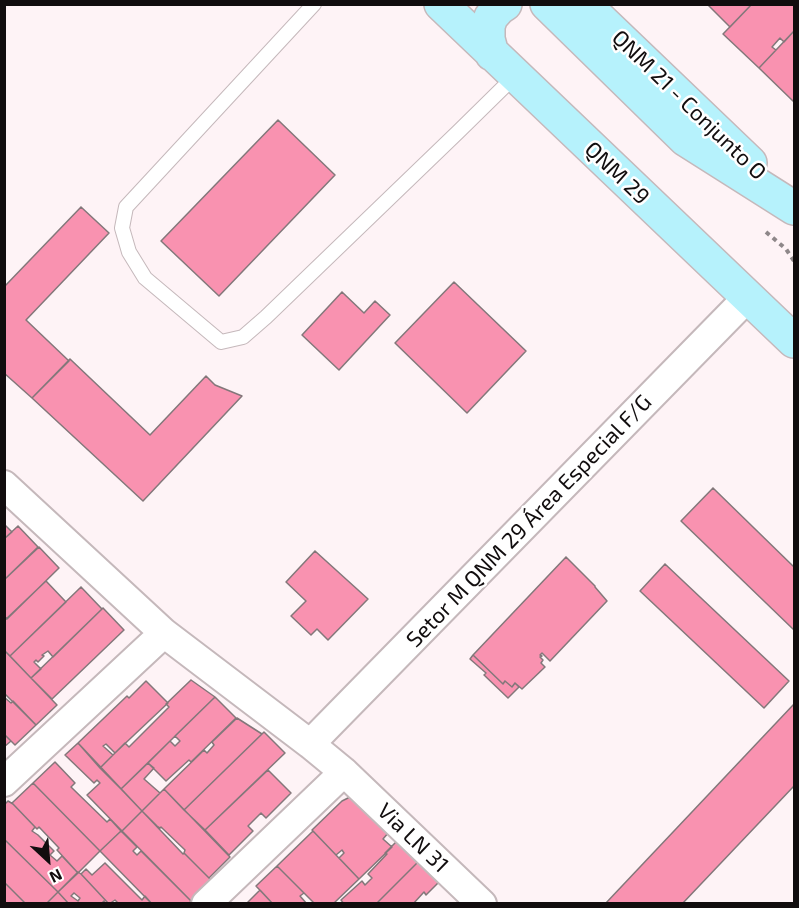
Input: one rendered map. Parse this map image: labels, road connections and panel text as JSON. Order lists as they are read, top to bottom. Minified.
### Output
{"streets":{"main road":["QNM 21 - Conjunto O","QNM 29"],"street":["Setor M QNM 29 Área Especial F/G","Via LN 31"]},"crossings":[["QNM 29","Setor M QNM 29 Área Especial F/G"],["Setor M QNM 29 Área Especial F/G","Via LN 31"]],"north":"bottom right"}
